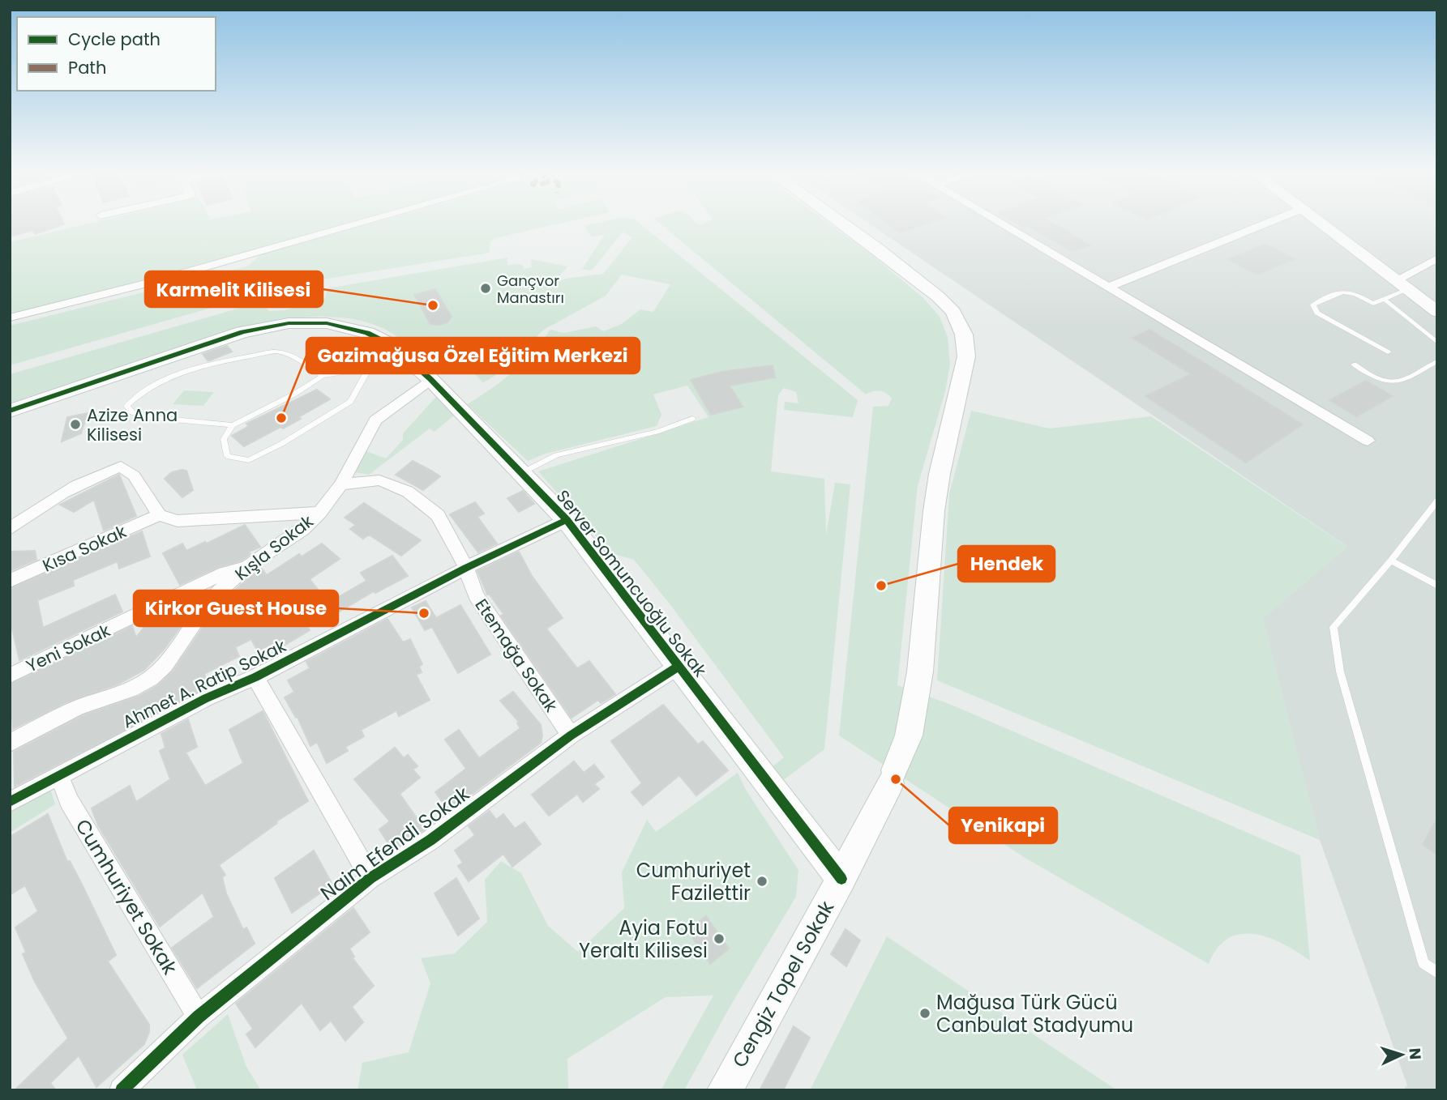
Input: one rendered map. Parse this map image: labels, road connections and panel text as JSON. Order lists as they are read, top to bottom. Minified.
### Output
{"streets":{"street":["Kışla Sokak","Kısa Sokak","Server Somuncuoğlu Sokak","Yeni Sokak","Etemağa Sokak","Ahmet A. Ratip Sokak","Naim Efendi Sokak","Cumhuriyet Sokak","Cengiz Topel Sokak"]},"crossings":[["Kışla Sokak","Server Somuncuoğlu Sokak"],["Kışla Sokak","Yeni Sokak"],["Kışla Sokak","Etemağa Sokak"],["Server Somuncuoğlu Sokak","Ahmet A. Ratip Sokak"],["Server Somuncuoğlu Sokak","Naim Efendi Sokak"],["Server Somuncuoğlu Sokak","Cengiz Topel Sokak"],["Etemağa Sokak","Ahmet A. Ratip Sokak"],["Etemağa Sokak","Naim Efendi Sokak"],["Ahmet A. Ratip Sokak","Cumhuriyet Sokak"],["Naim Efendi Sokak","Cumhuriyet Sokak"]],"places":["Gançvor Manastırı","Karmelit Kilisesi","Gazimağusa Özel Eğitim Merkezi","Azize Anna Kilisesi","Hendek","Kirkor Guest House","Yenikapi","Cumhuriyet Fazilettir","Ayia Fotu Yeraltı Kilisesi","Mağusa Türk Gücü Canbulat Stadyumu"],"legend":["Cycle path","Path"],"north":"right"}
